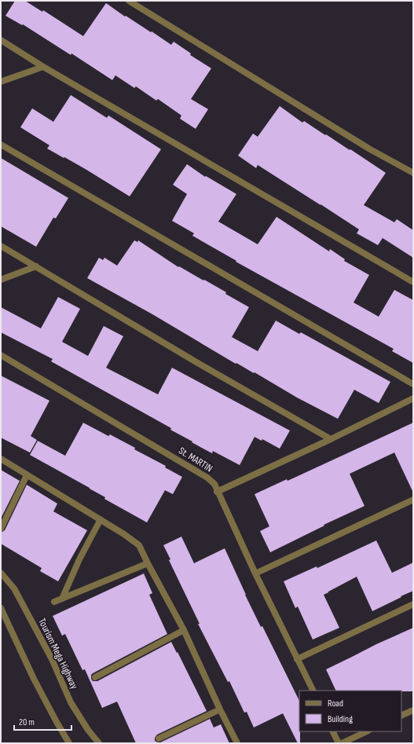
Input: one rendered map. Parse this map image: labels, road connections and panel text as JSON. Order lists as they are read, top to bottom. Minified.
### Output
{"streets":{"street":["St. MARTIN","Tourism Mega Highway"]},"legend":["Road","Building"],"scale_bar":"20 m"}
